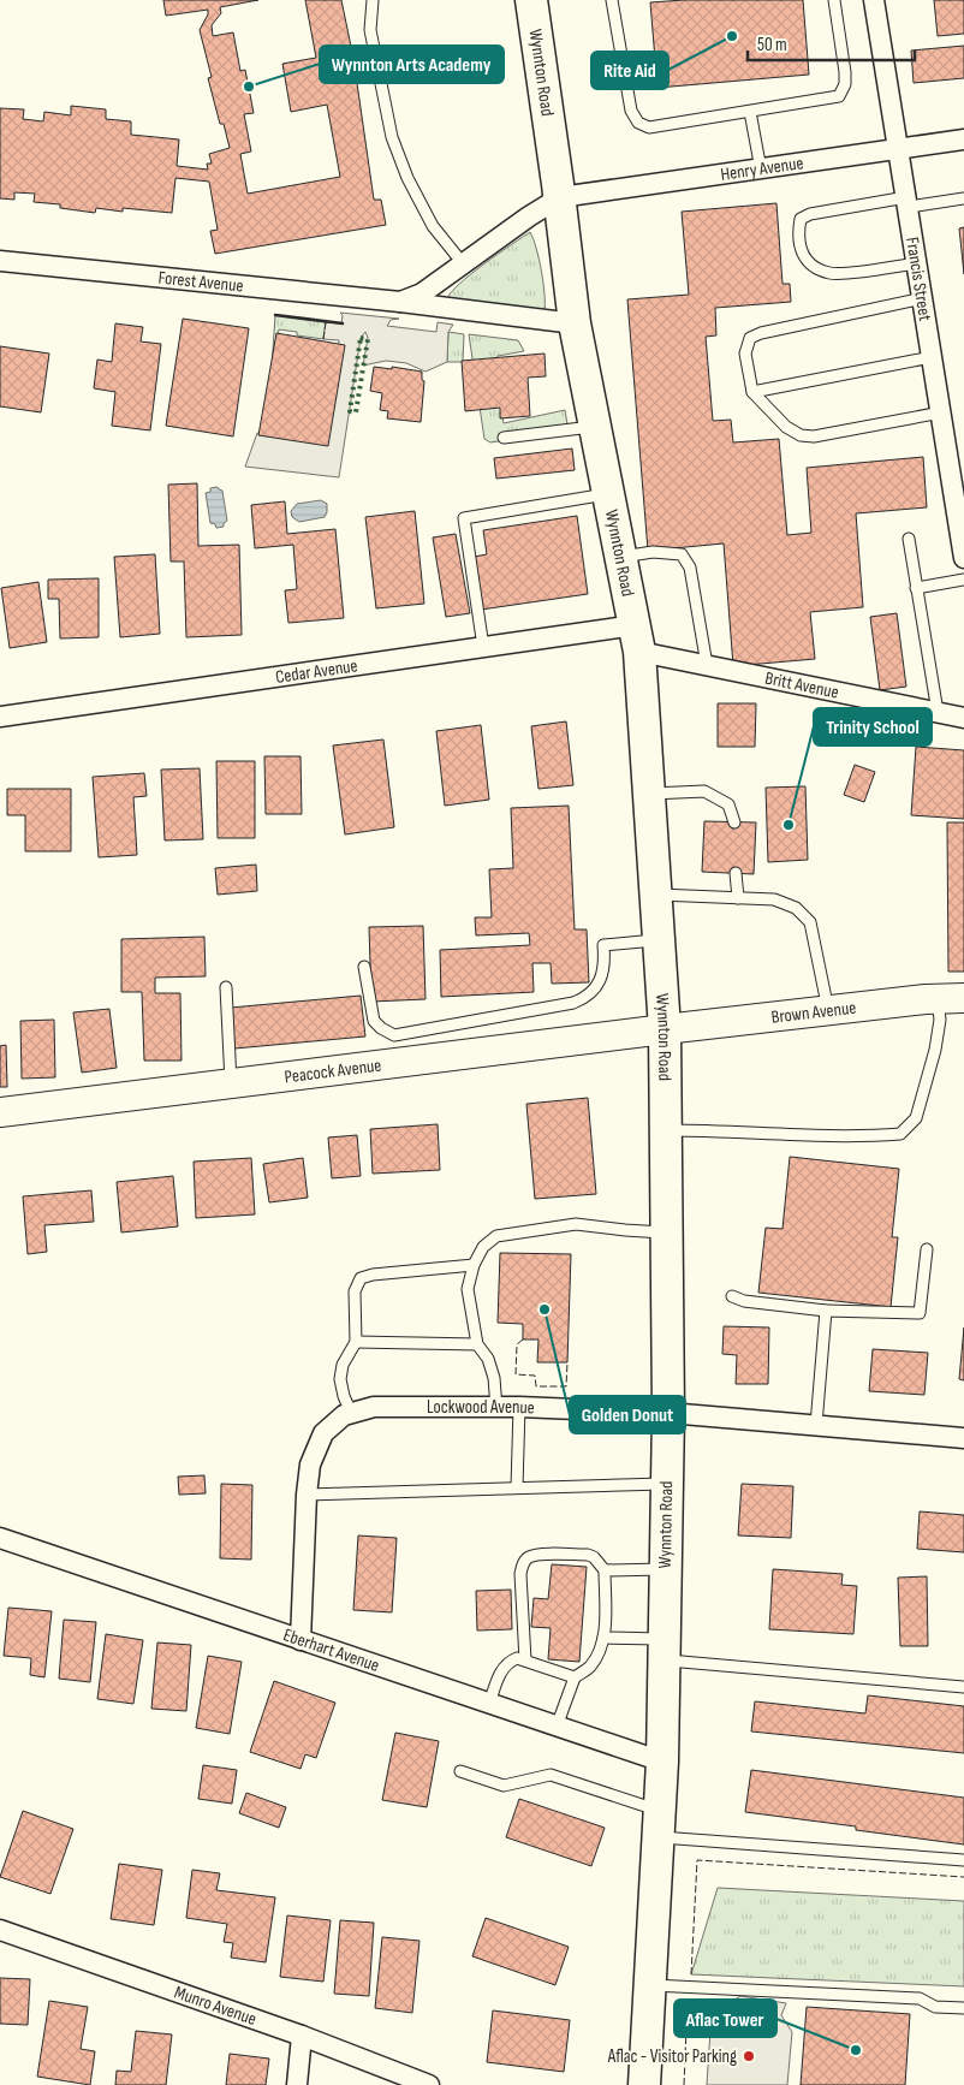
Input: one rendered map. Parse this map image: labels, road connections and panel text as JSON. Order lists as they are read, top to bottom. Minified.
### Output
{"streets":{"main road":["Wynnton Road"],"street":["Henry Avenue","Francis Street","Forest Avenue","Cedar Avenue","Britt Avenue","Brown Avenue","Peacock Avenue","Lockwood Avenue","Eberhart Avenue","Munro Avenue"]},"crossings":[["Wynnton Road","Henry Avenue"],["Wynnton Road","Forest Avenue"],["Wynnton Road","Cedar Avenue"],["Wynnton Road","Britt Avenue"],["Wynnton Road","Brown Avenue"],["Wynnton Road","Peacock Avenue"],["Wynnton Road","Lockwood Avenue"],["Wynnton Road","Eberhart Avenue"],["Henry Avenue","Francis Street"],["Cedar Avenue","Britt Avenue"],["Brown Avenue","Peacock Avenue"],["Lockwood Avenue","Eberhart Avenue"]],"places":["Rite Aid","Wynnton Arts Academy","Trinity School","Golden Donut","Aflac Tower","Aflac - Visitor Parking"],"scale_bar":"50 m"}
